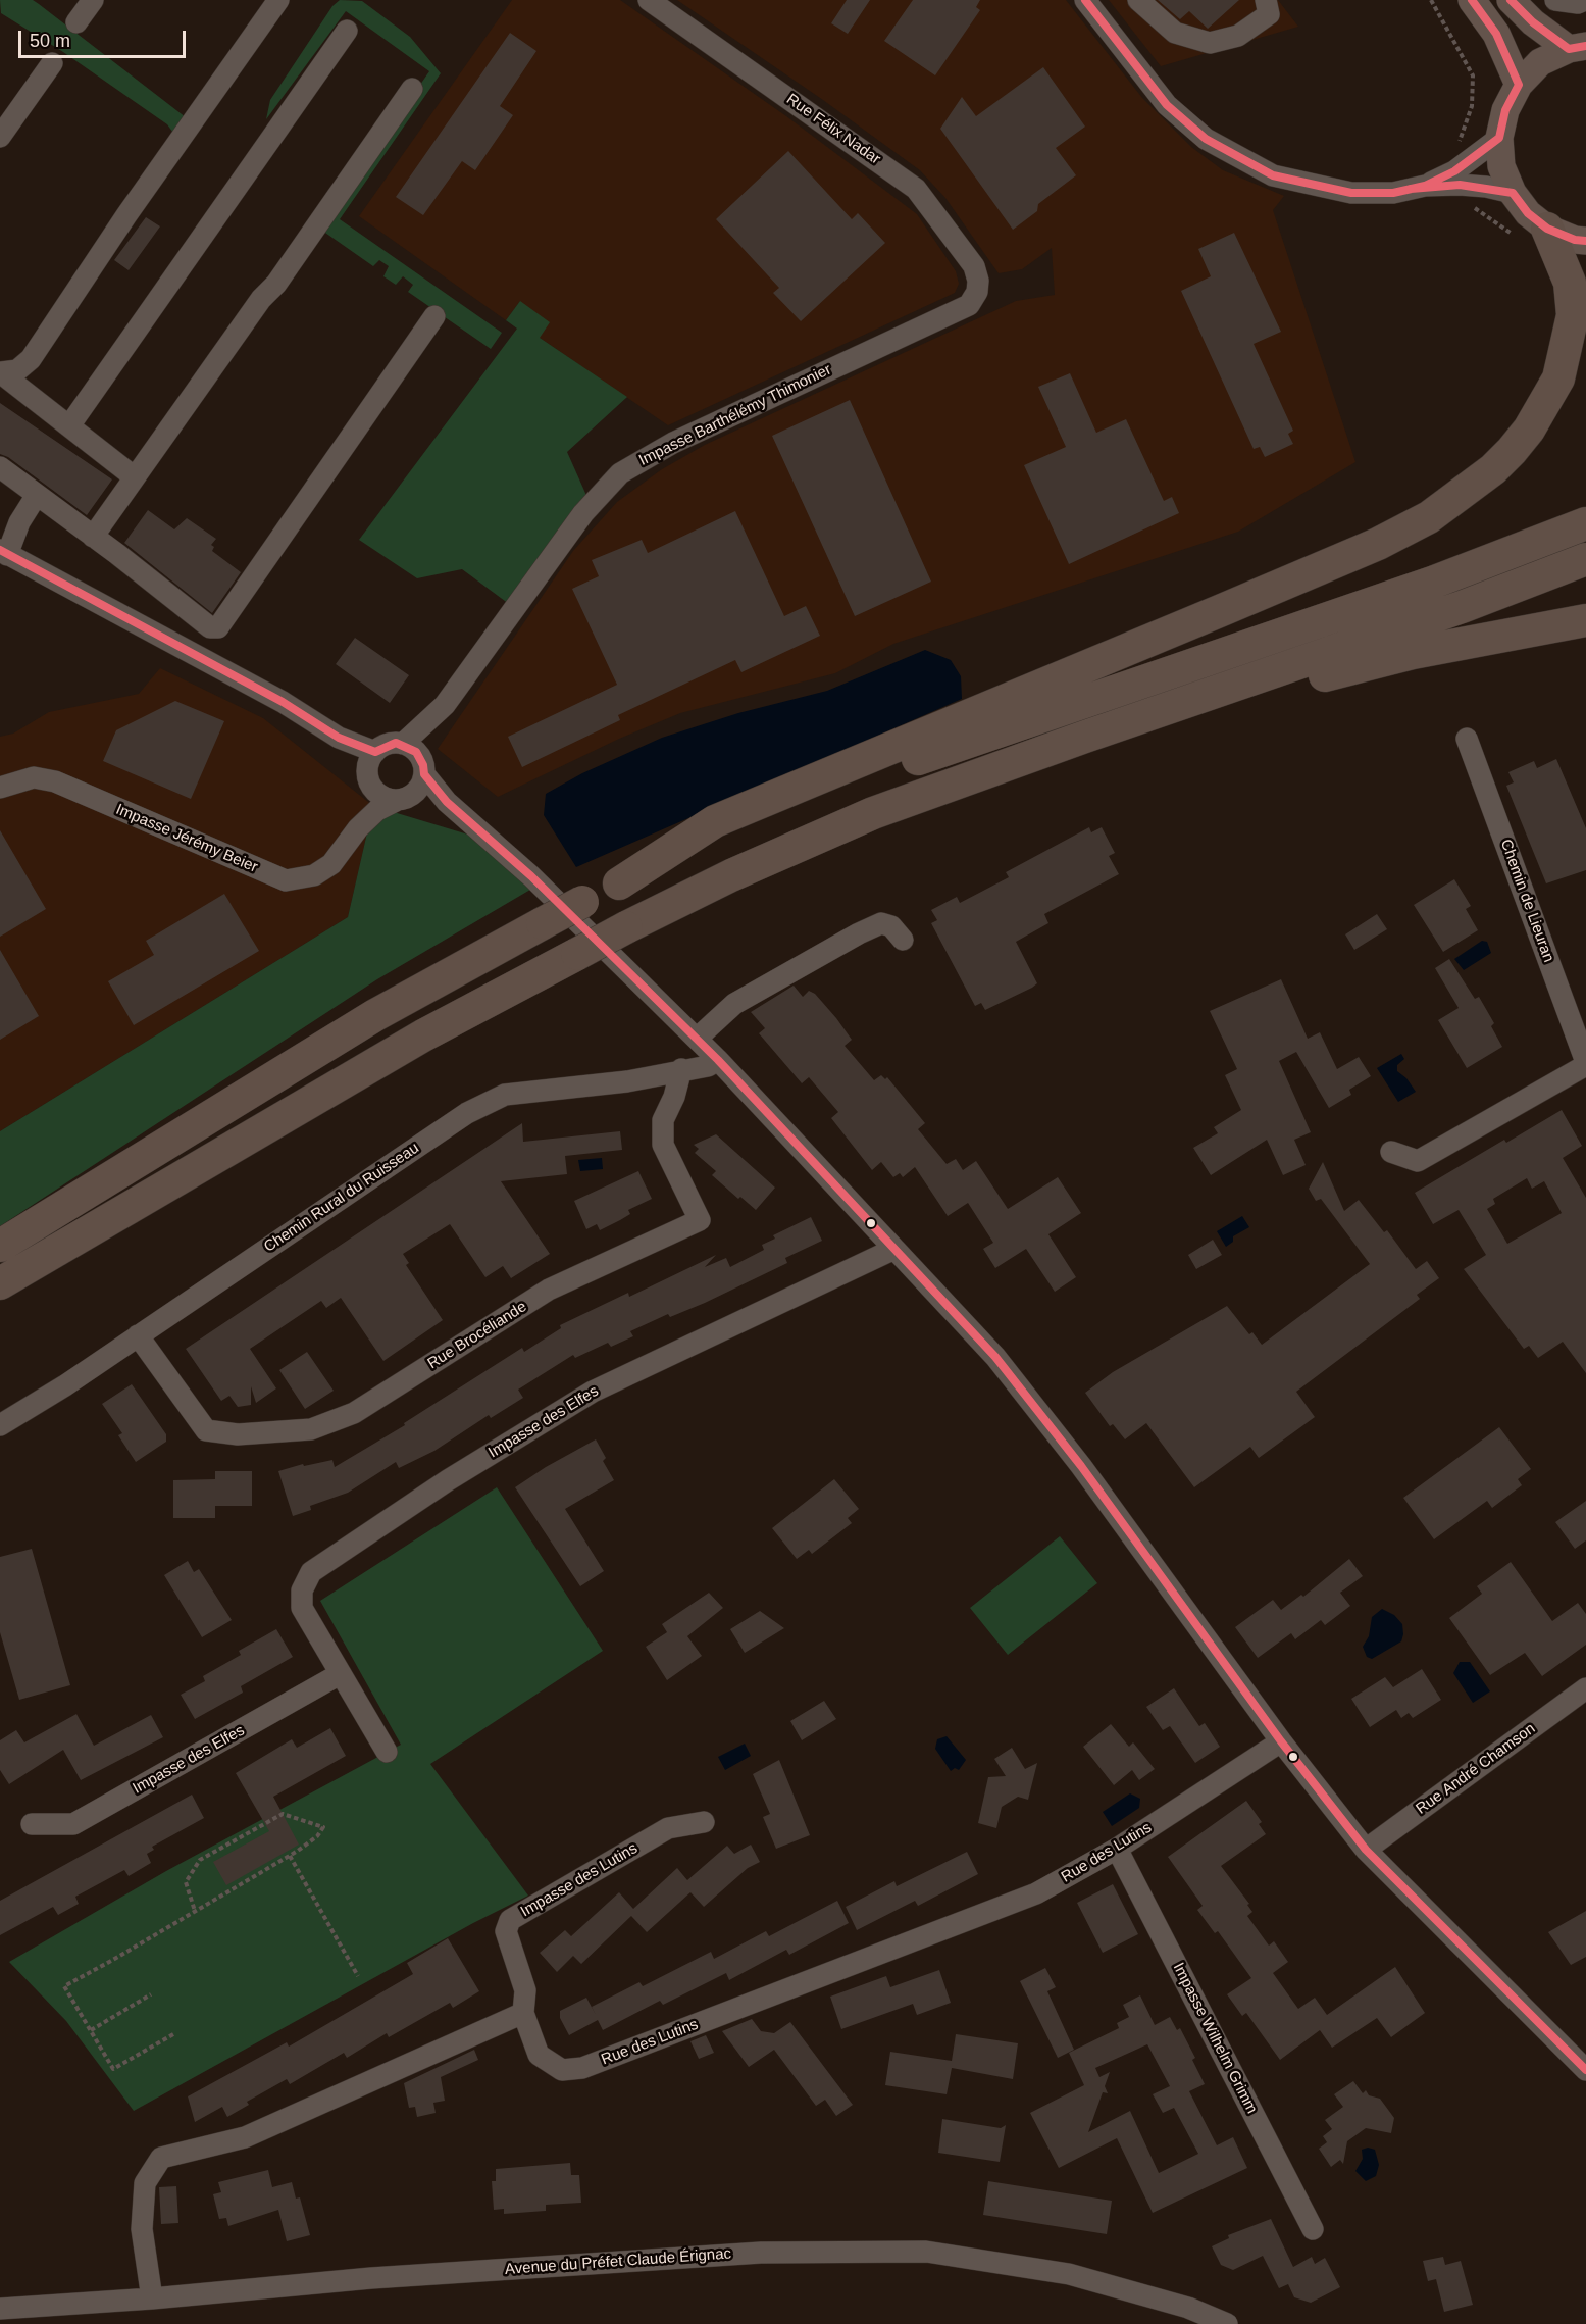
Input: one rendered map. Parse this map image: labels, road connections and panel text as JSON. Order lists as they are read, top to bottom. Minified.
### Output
{"streets":{"street":["Rue Félix Nadar","Impasse Barthélémy Thimonier","Impasse Jérémy Beier","Chemin de Lieuran","Chemin Rural du Ruisseau","Rue Brocéliande","Impasse des Elfes","Rue André Chamson","Rue des Lutins","Impasse des Lutins","Impasse Wilhelm Grimm","Avenue du Préfet Claude Érignac"]},"crossings":[["Rue Félix Nadar","Impasse Barthélémy Thimonier"],["Impasse Barthélémy Thimonier","Impasse Jérémy Beier"],["Chemin Rural du Ruisseau","Rue Brocéliande"],["Rue des Lutins","Impasse des Lutins"],["Rue des Lutins","Impasse Wilhelm Grimm"]],"scale_bar":"50 m"}
